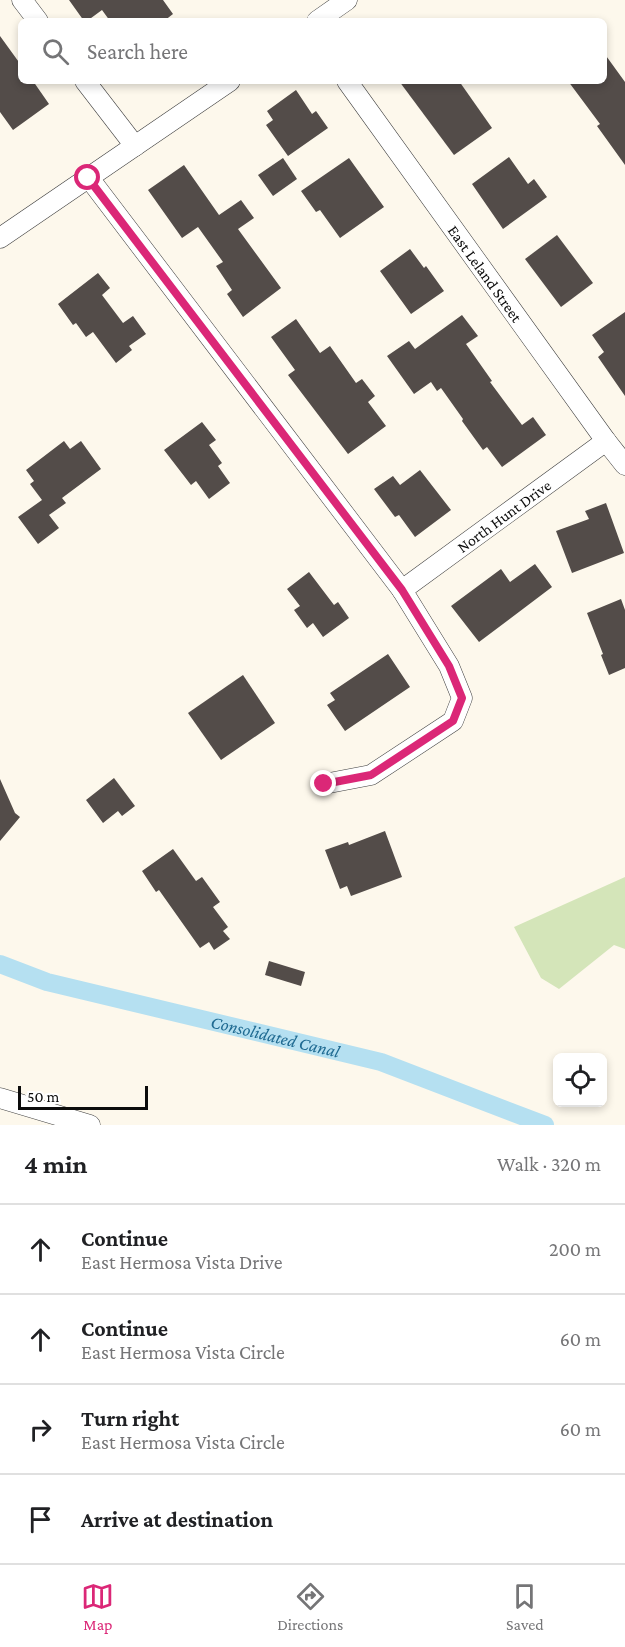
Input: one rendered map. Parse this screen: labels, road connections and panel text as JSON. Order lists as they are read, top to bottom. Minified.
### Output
{"streets":{"street":["East Leland Street","North Hunt Drive"]},"crossings":[["East Leland Street","North Hunt Drive"]],"water":["Consolidated Canal"],"scale_bar":"50 m","page":{"search":"Search here","scale":"50 m","heading":["4 min","Walk · 320 m"],"list":[["Continue","East Hermosa Vista Drive","200 m"],["Continue","East Hermosa Vista Circle","60 m"],["Turn right","East Hermosa Vista Circle","60 m"],"Arrive at destination"],"nav":["Map","Directions","Saved"]}}
